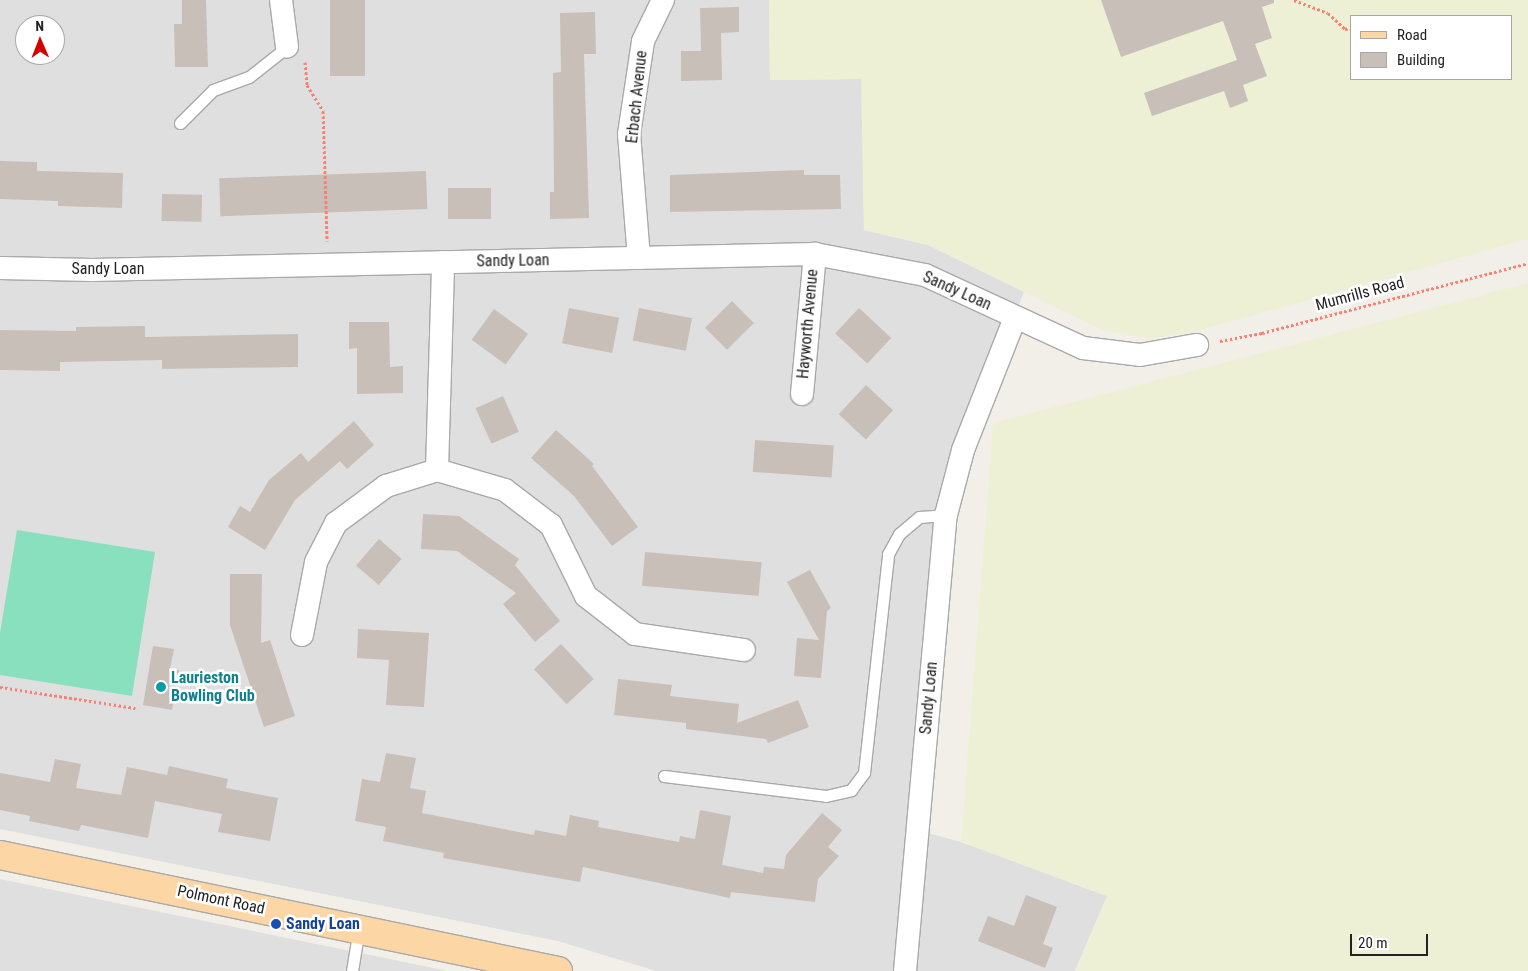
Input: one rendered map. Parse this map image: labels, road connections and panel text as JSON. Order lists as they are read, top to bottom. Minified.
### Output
{"streets":{"main road":["Polmont Road"],"street":["Erbach Avenue","Sandy Loan","Hayworth Avenue"],"path":["Mumrills Road"]},"crossings":[["Erbach Avenue","Sandy Loan"],["Sandy Loan","Mumrills Road"],["Sandy Loan","Hayworth Avenue"]],"places":["Laurieston Bowling Club","Sandy Loan"],"legend":["Road","Building"],"scale_bar":"20 m","north":"top"}
